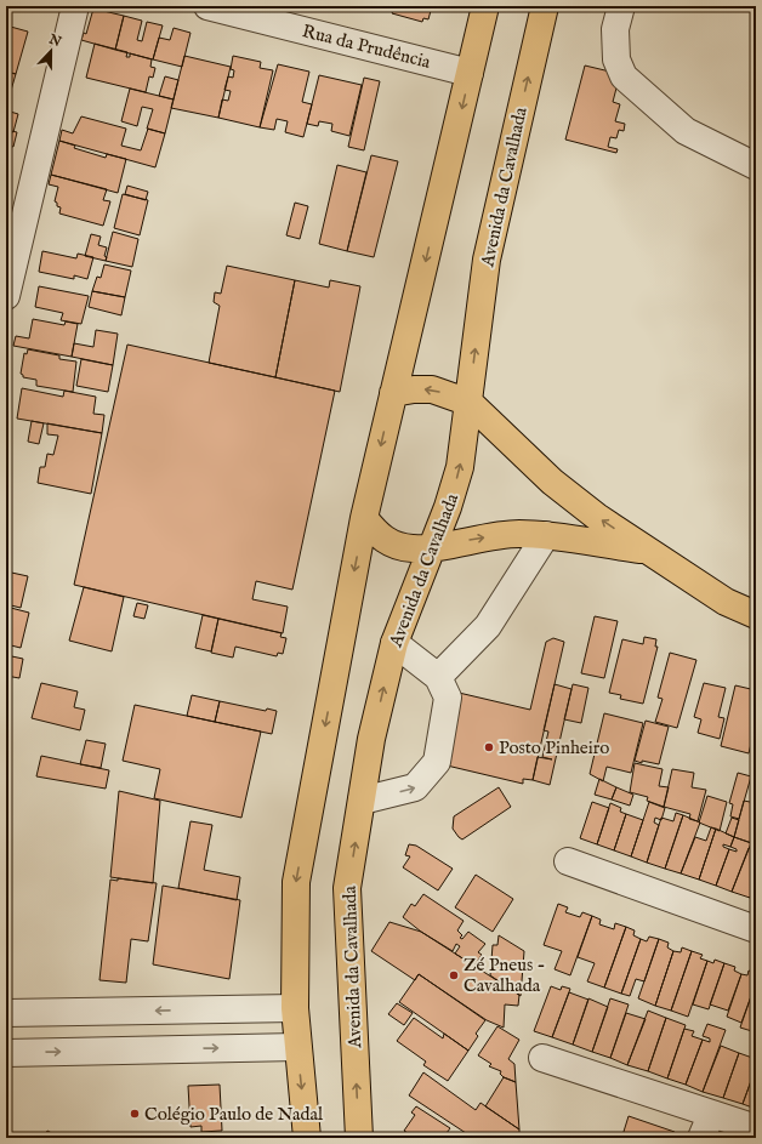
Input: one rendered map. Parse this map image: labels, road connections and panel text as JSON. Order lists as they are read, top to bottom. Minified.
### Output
{"streets":{"main road":["Avenida da Cavalhada"],"street":["Rua da Prudência"]},"places":["Posto Pinheiro","Zé Pneus - Cavalhada","Colégio Paulo de Nadal"],"north":"top"}
